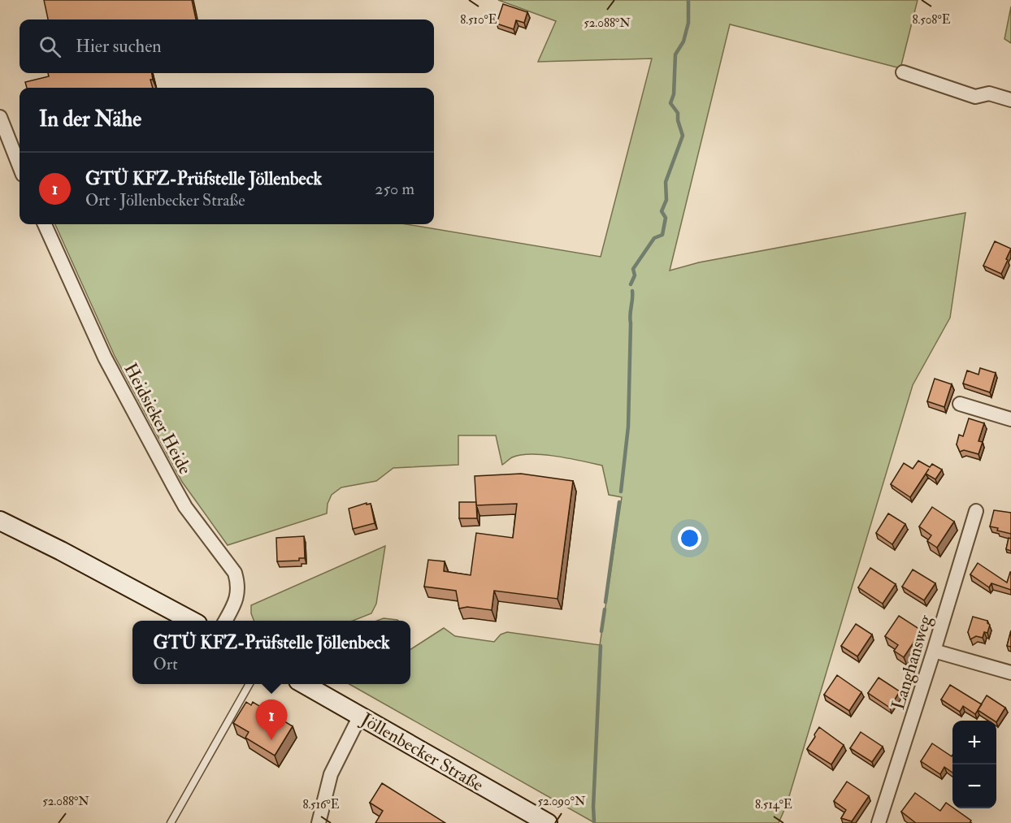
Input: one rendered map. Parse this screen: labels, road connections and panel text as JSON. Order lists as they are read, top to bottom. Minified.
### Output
{"streets":{"main road":["Jöllenbecker Straße"],"street":["Heidsieker Heide","Langhansweg"]},"page":{"search":"Hier suchen","heading":"In der Nähe","list":[{"mark":"1","name":"GTÜ KFZ-Prüfstelle Jöllenbeck","note":"Ort · Jöllenbecker Straße","value":"250 m"}],"popup":["GTÜ KFZ-Prüfstelle Jöllenbeck","Ort"],"pins":"1","map_buttons":["+","−"]},"coordinates":["8.510°E","8.508°E","52.088°N","52.090°N","8.516°E","8.514°E"]}
